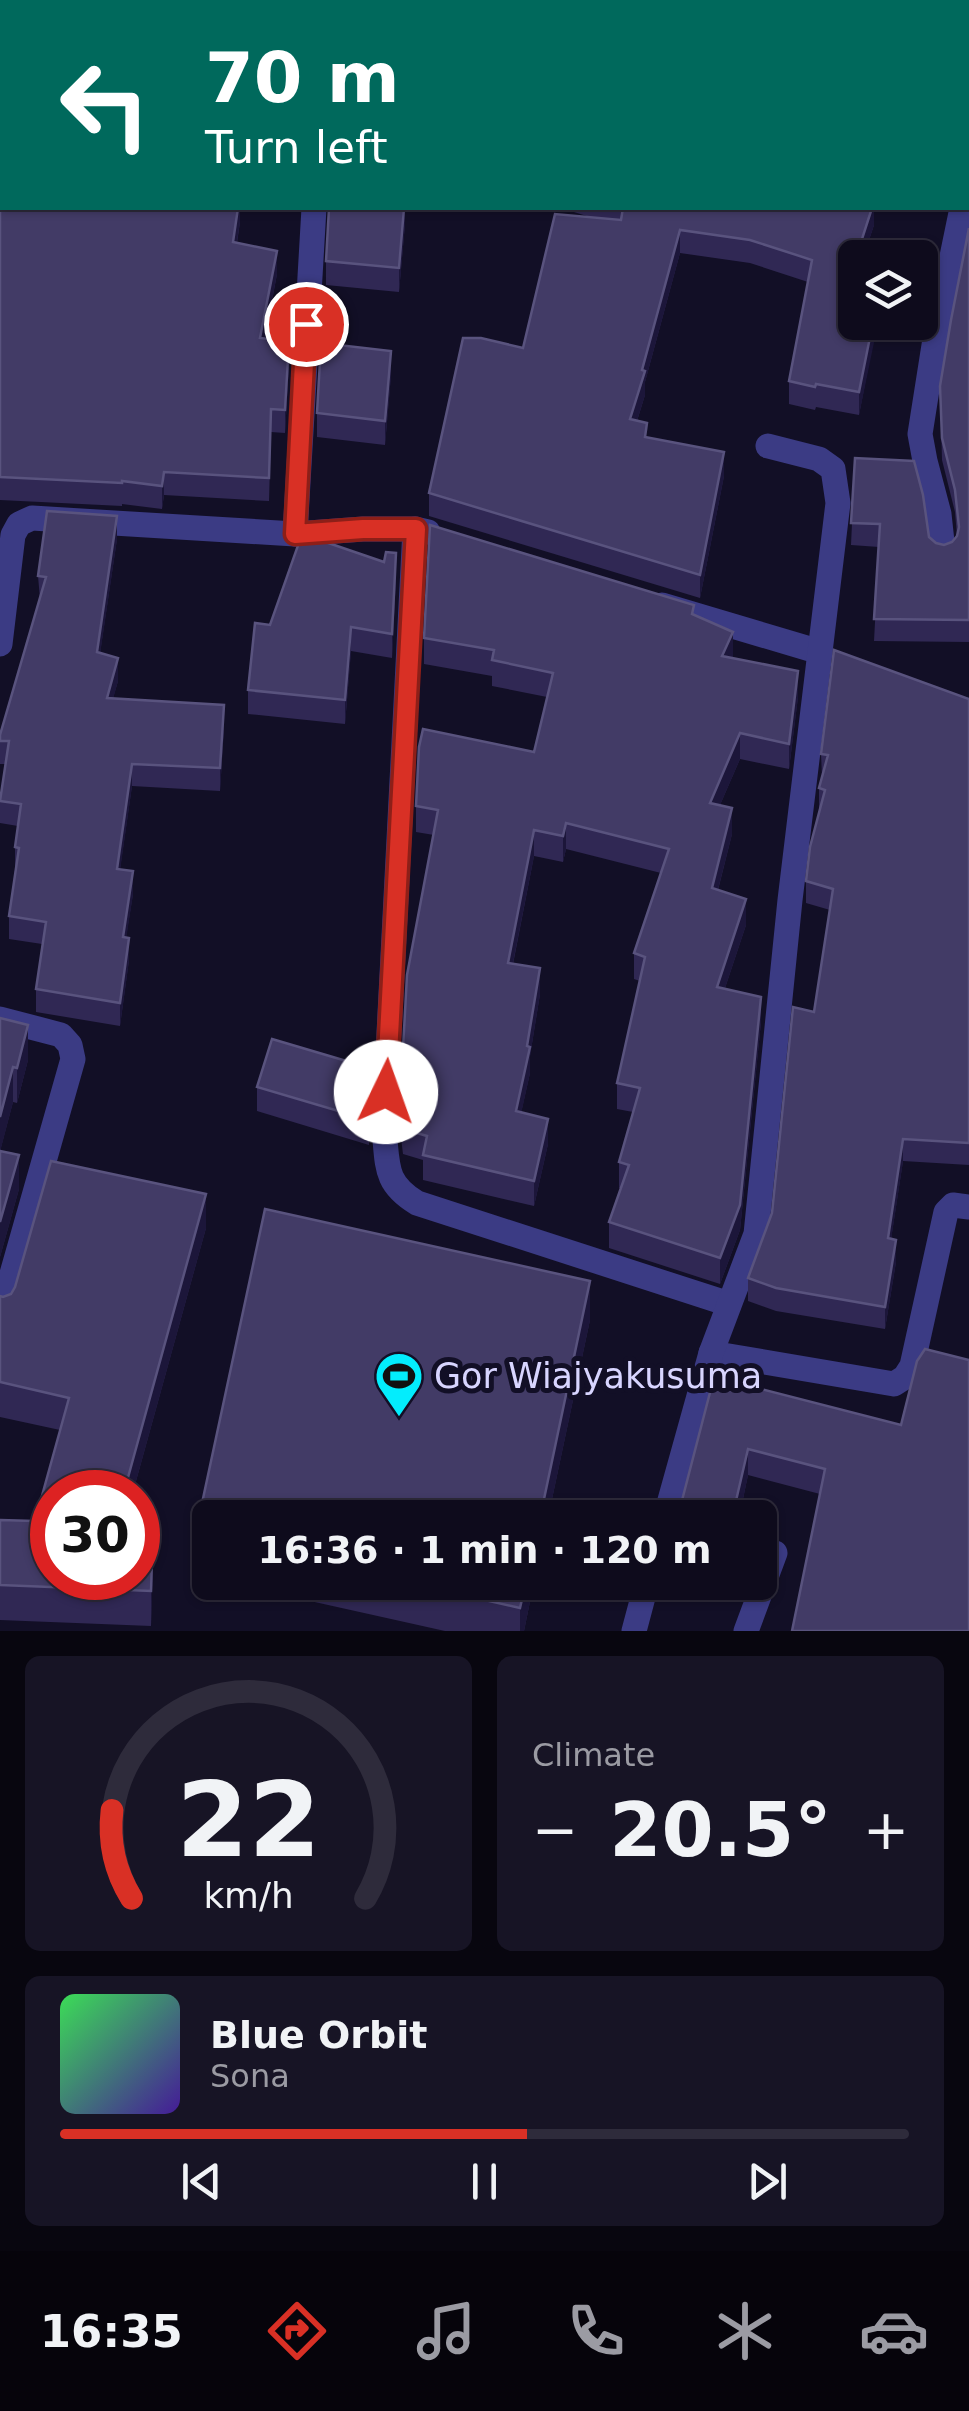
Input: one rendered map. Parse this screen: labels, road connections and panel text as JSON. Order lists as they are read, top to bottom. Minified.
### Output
{"places":{"sports":["Gor Wiajyakusuma"]},"page":{"turn":["70 m","Turn left"],"limit":"30","trip":"16:36 · 1 min · 120 m","tile":"Climate","heat":["−","20.5°","+"],"song":["Blue Orbit","Sona"],"tabs":"16:35","gauge":["22","km/h"]}}
